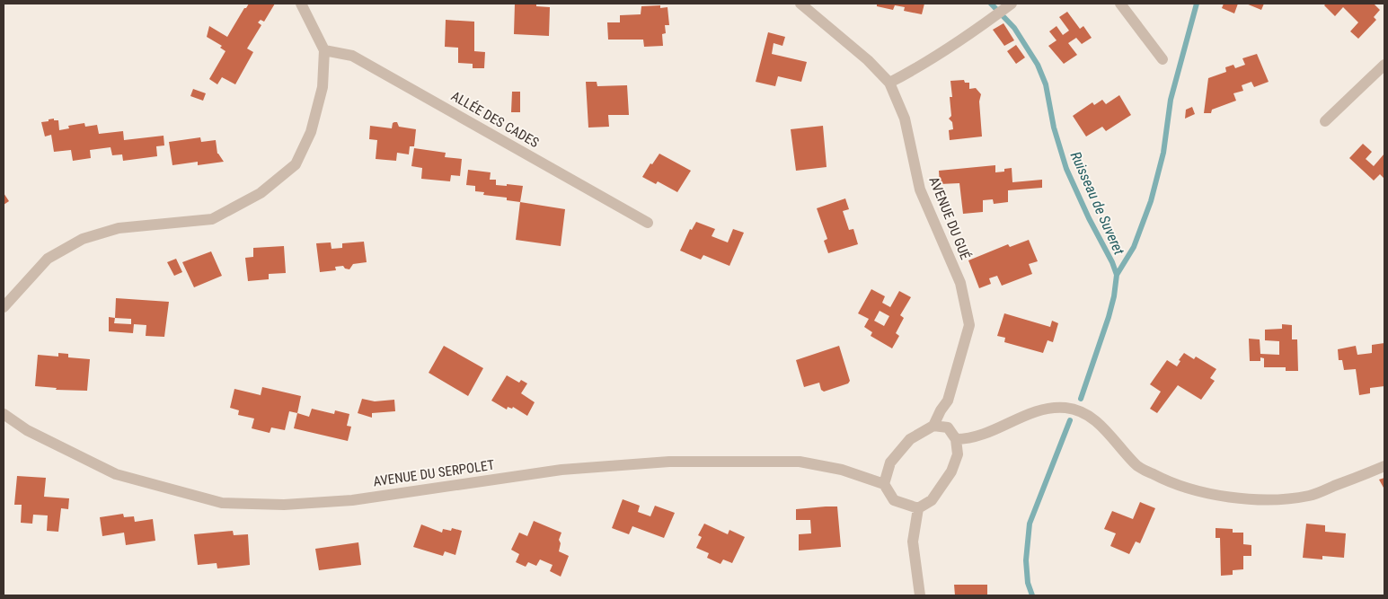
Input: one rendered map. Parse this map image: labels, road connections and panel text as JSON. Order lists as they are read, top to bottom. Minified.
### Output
{"streets":{"street":["ALLÉE DES CADES","AVENUE DU GUÉ","AVENUE DU SERPOLET"]},"crossings":[["AVENUE DU GUÉ","AVENUE DU SERPOLET"]],"water":["Ruisseau de Suveret"]}
